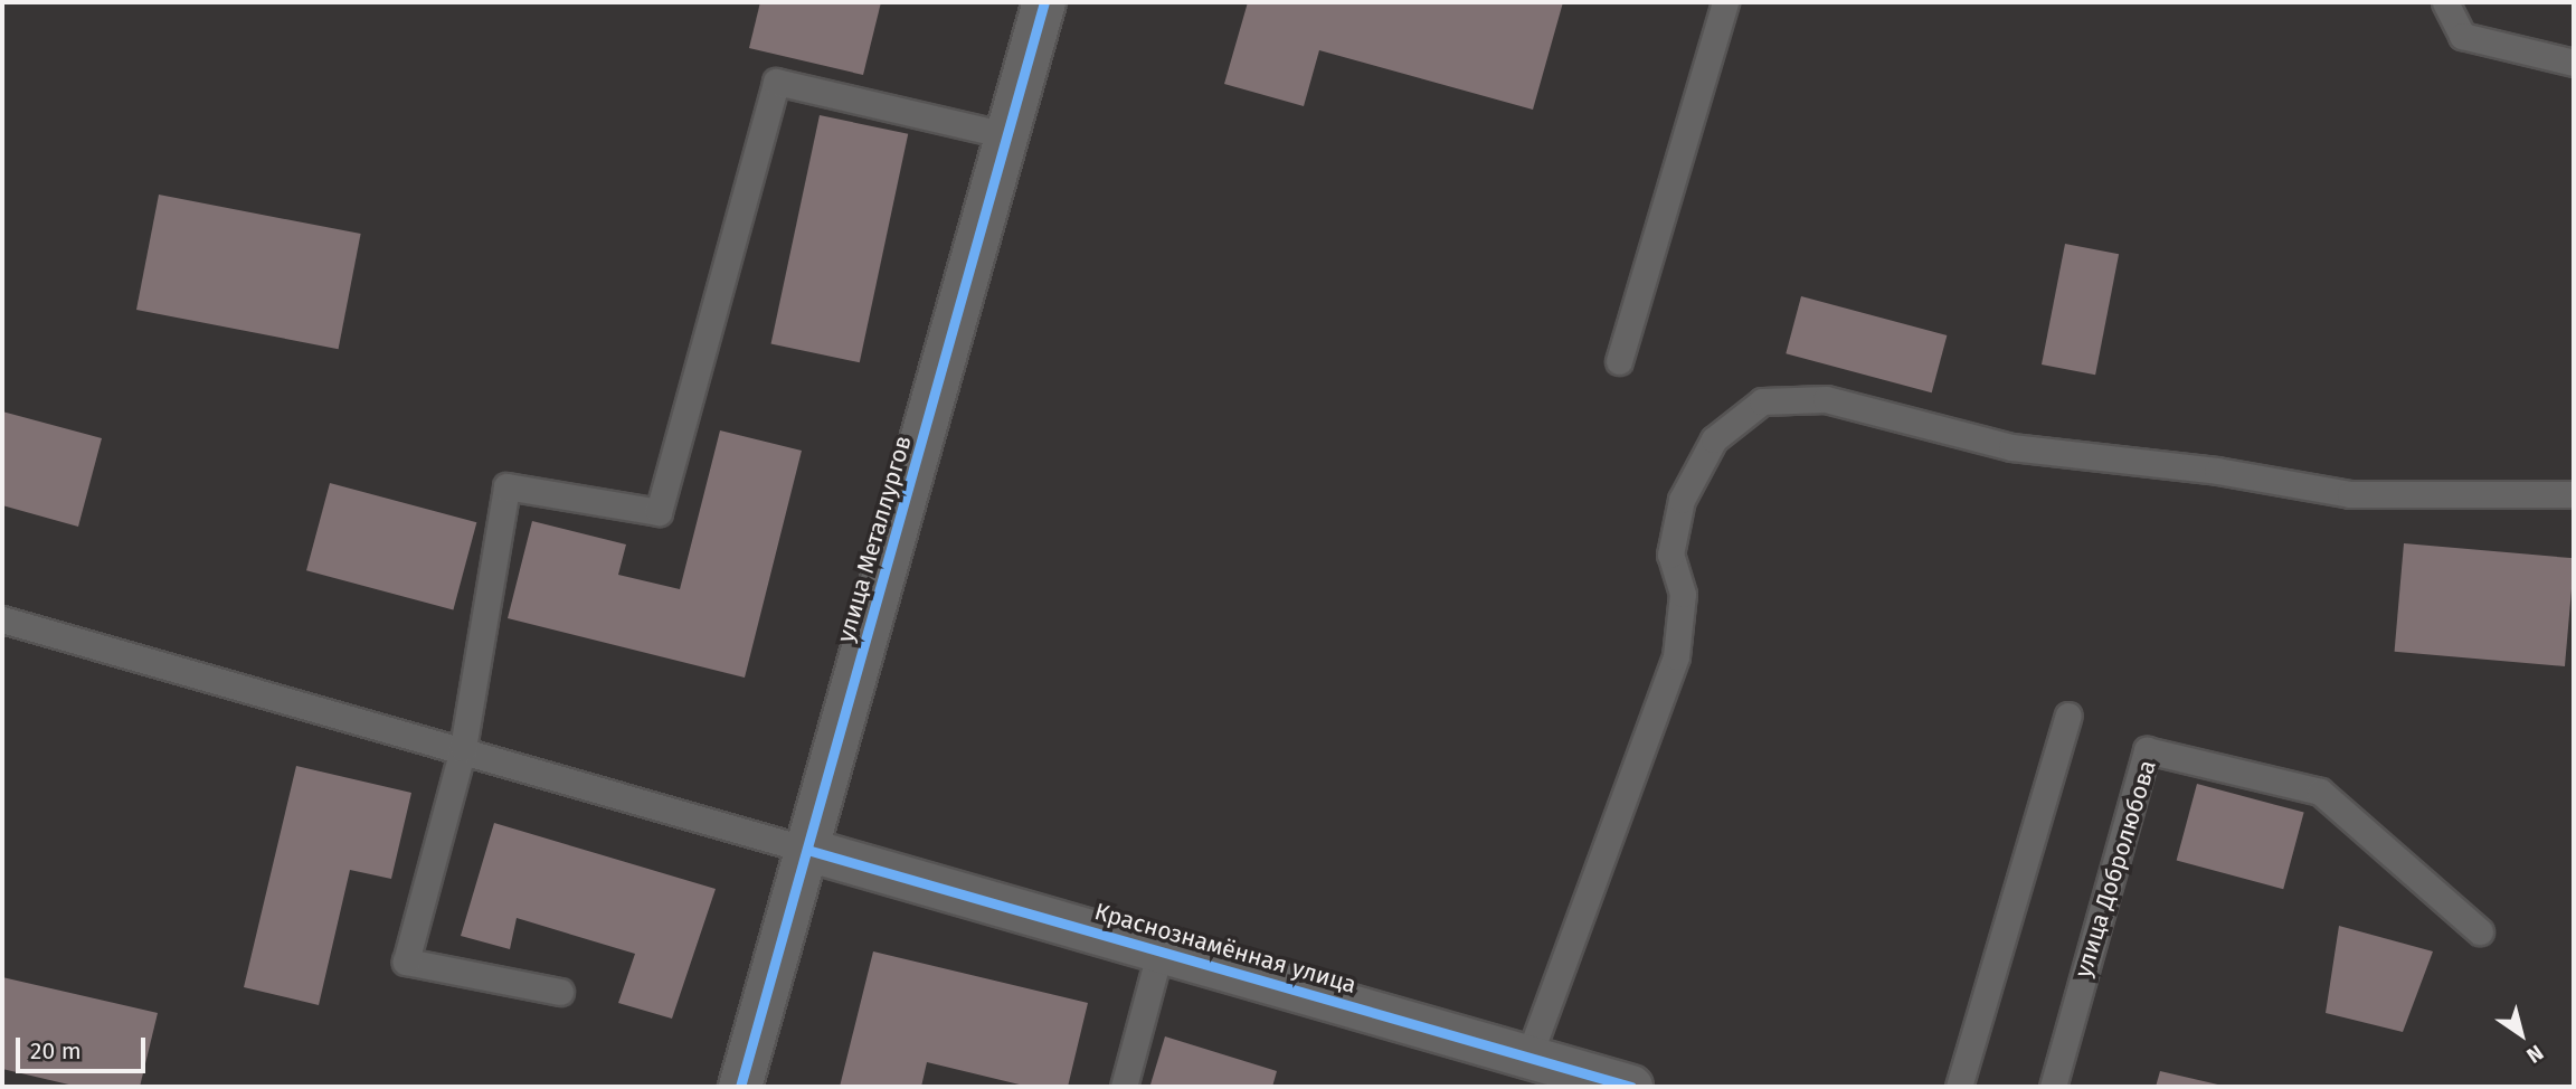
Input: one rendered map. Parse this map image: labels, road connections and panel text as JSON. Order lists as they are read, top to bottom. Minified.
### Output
{"streets":{"street":["улица Металлургов","Краснознамённая улица"],"lane":["улица Добролюбова"]},"crossings":[["улица Металлургов","Краснознамённая улица"]],"scale_bar":"20 m","north":"bottom right"}
